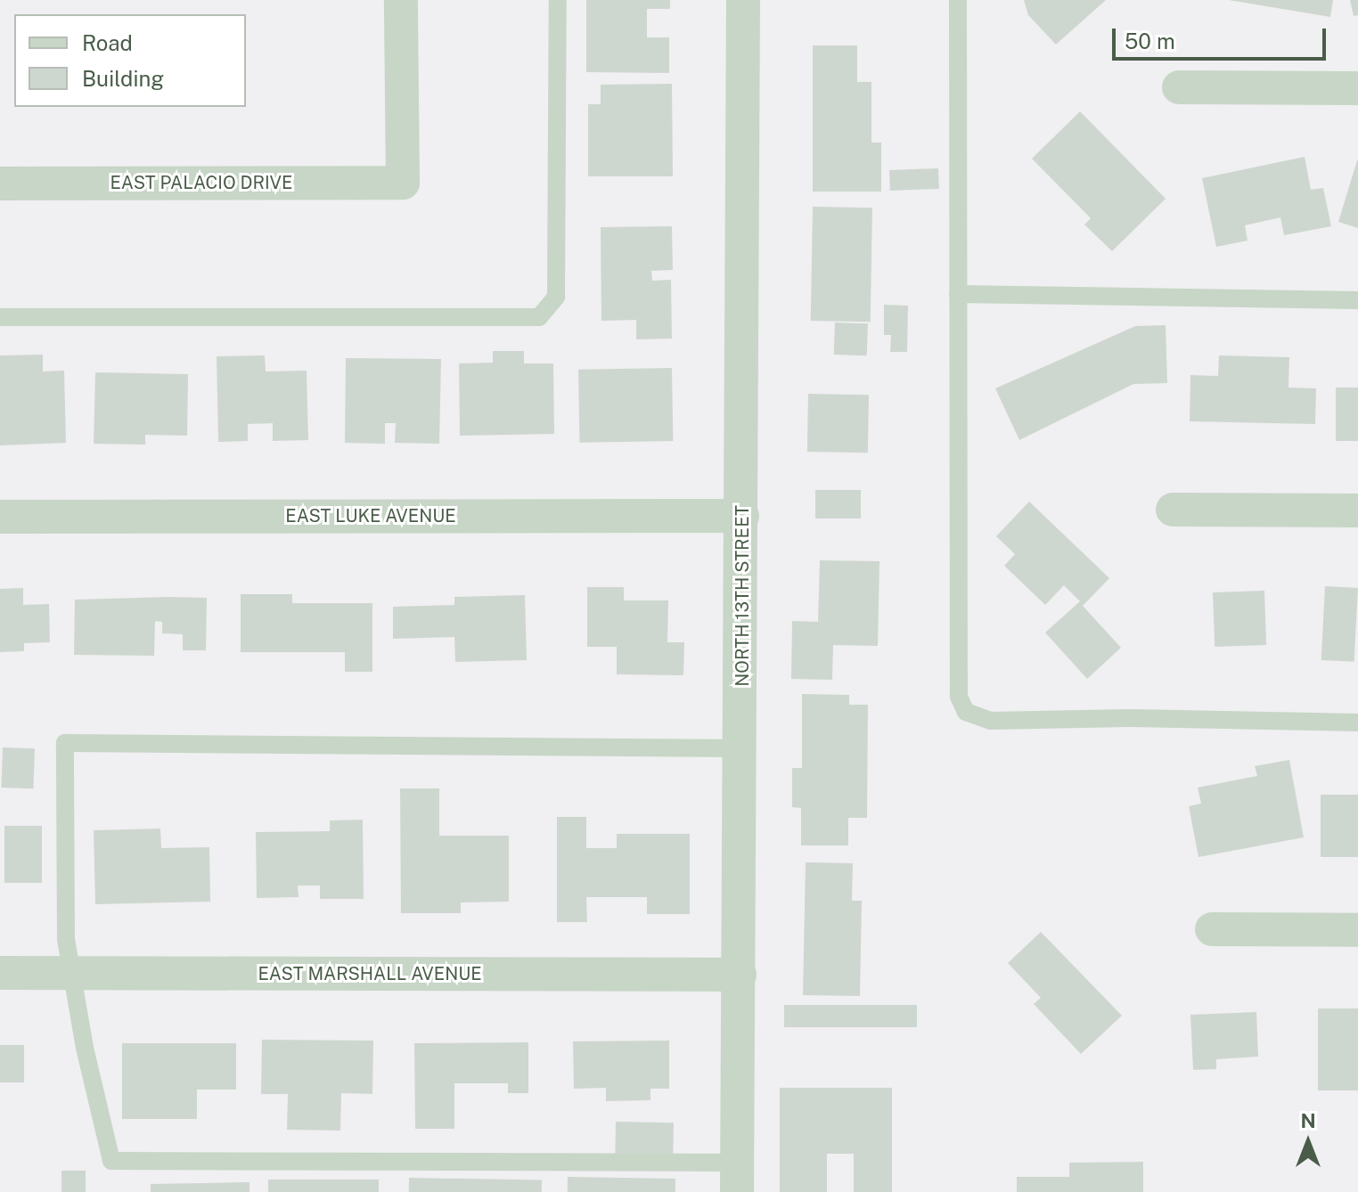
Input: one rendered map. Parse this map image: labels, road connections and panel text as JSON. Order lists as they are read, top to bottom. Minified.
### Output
{"streets":{"street":["EAST PALACIO DRIVE","EAST LUKE AVENUE","NORTH 13TH STREET","EAST MARSHALL AVENUE"]},"crossings":[["EAST LUKE AVENUE","NORTH 13TH STREET"],["NORTH 13TH STREET","EAST MARSHALL AVENUE"]],"legend":["Road","Building"],"scale_bar":"50 m","north":"top"}
